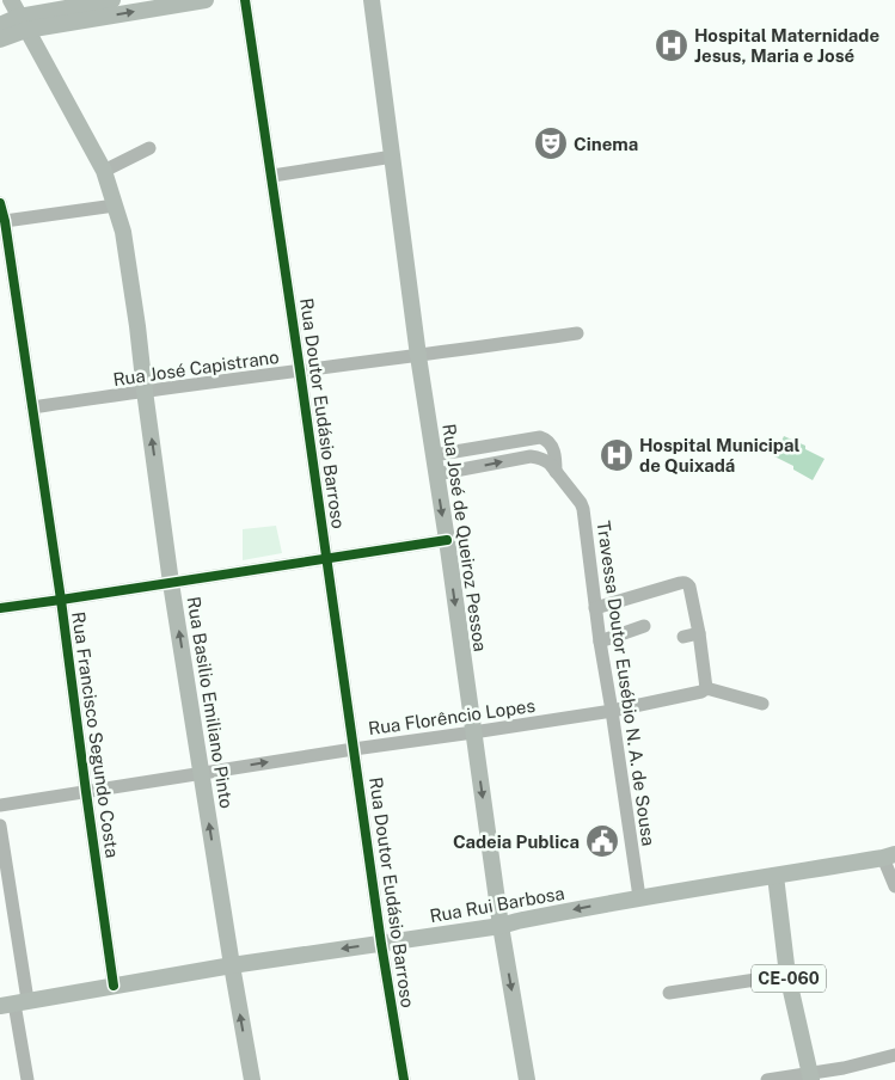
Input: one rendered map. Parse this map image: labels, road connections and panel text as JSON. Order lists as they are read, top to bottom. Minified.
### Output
{"streets":{"main road":["Rua José de Queiroz Pessoa","Rua Basilio Emiliano Pinto","Rua Rui Barbosa","CE-060"],"street":["Rua José Capistrano","Rua Doutor Eudásio Barroso","Travessa Doutor Eusébio N. A. de Sousa","Rua Florêncio Lopes","Rua Francisco Segundo Costa"]},"crossings":[["Rua José Capistrano","Rua Doutor Eudásio Barroso"],["Rua José Capistrano","Rua José de Queiroz Pessoa"],["Rua José Capistrano","Rua Basilio Emiliano Pinto"],["Rua José Capistrano","Rua Francisco Segundo Costa"],["Rua Doutor Eudásio Barroso","Rua Florêncio Lopes"],["Rua Doutor Eudásio Barroso","Rua Rui Barbosa"],["Rua José de Queiroz Pessoa","Travessa Doutor Eusébio N. A. de Sousa"],["Rua José de Queiroz Pessoa","Rua Florêncio Lopes"],["Rua José de Queiroz Pessoa","Rua Rui Barbosa"],["Travessa Doutor Eusébio N. A. de Sousa","Rua Florêncio Lopes"],["Travessa Doutor Eusébio N. A. de Sousa","Rua Rui Barbosa"],["Rua Basilio Emiliano Pinto","Rua Florêncio Lopes"],["Rua Basilio Emiliano Pinto","Rua Rui Barbosa"],["Rua Florêncio Lopes","Rua Francisco Segundo Costa"],["Rua Francisco Segundo Costa","Rua Rui Barbosa"],["Rua Rui Barbosa","CE-060"]],"one_way":["Rua José de Queiroz Pessoa","Rua Basilio Emiliano Pinto"],"places":{"hospital":["Hospital Maternidade Jesus, Maria e José","Hospital Municipal de Quixadá"],"theatre":["Cinema"],"public building":["Cadeia Publica"]}}
